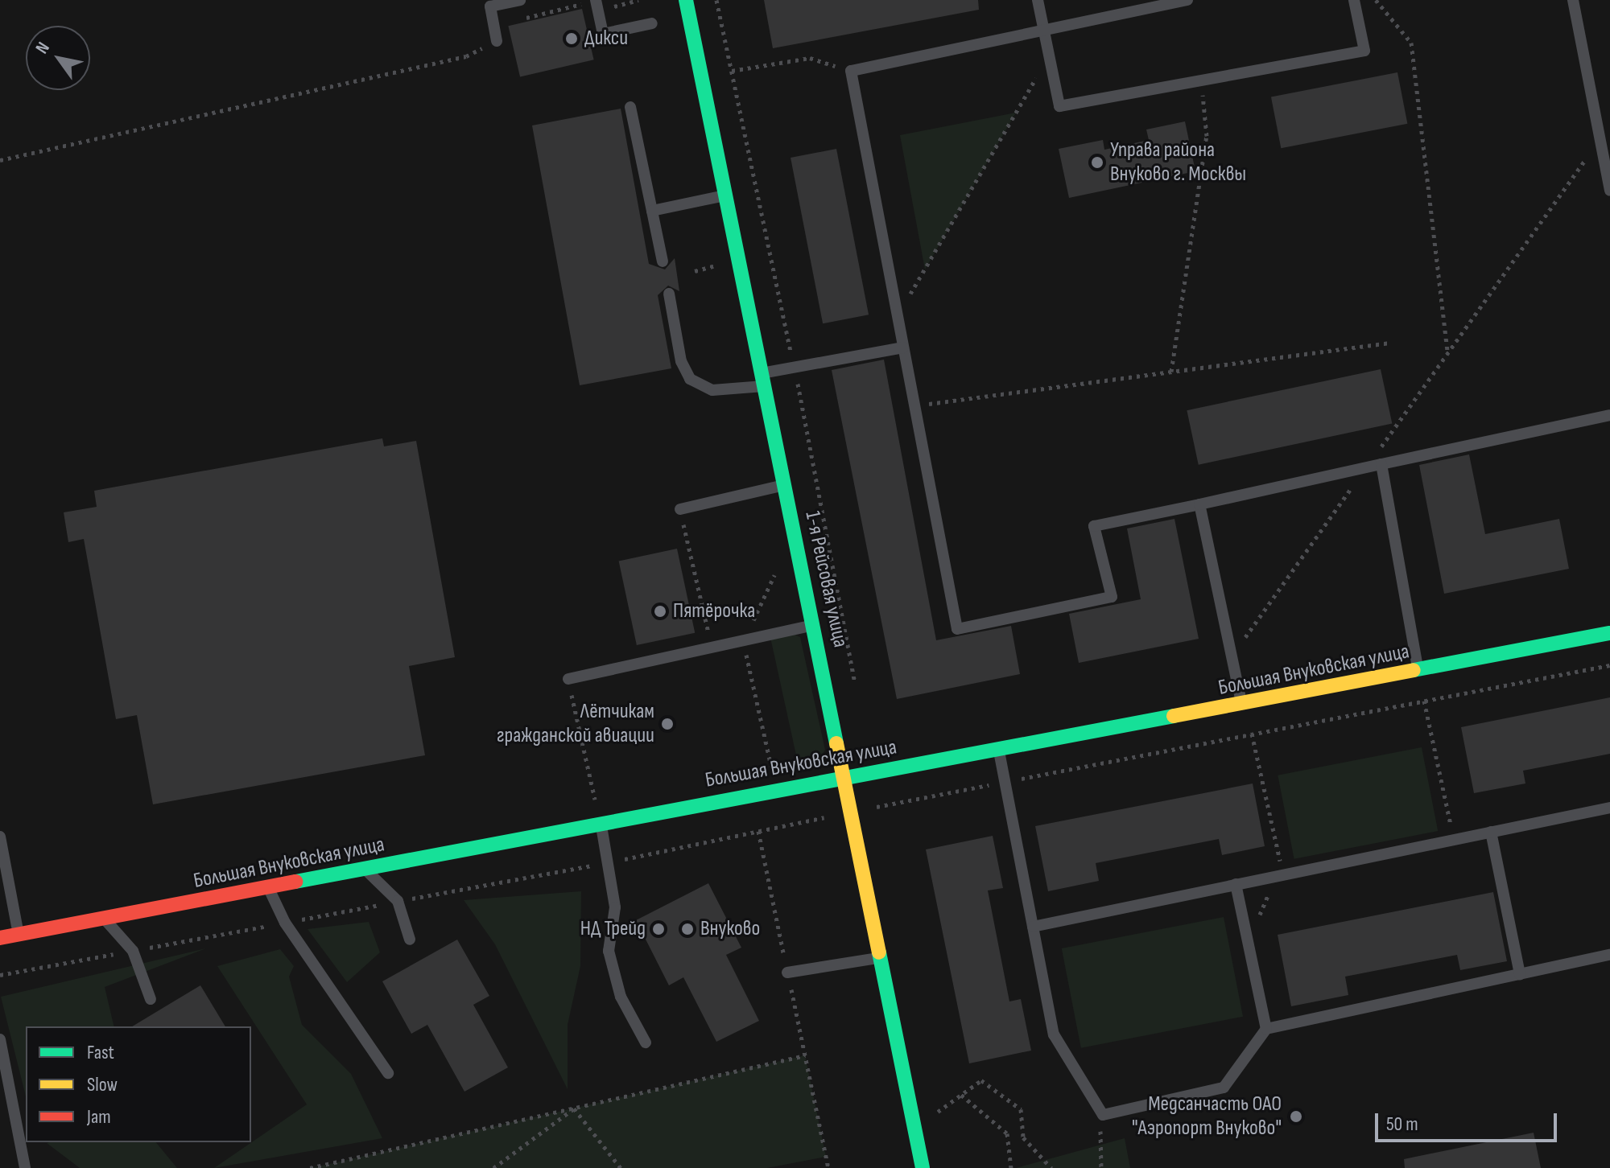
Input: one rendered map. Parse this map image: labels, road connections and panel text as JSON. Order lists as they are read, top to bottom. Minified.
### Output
{"streets":{"street":["1-я Рейсовая улица","Большая Внуковская улица"]},"crossings":[["1-я Рейсовая улица","Большая Внуковская улица"]],"places":["Дикси","Управа района Внуково г. Москвы","Пятёрочка","Лётчикам гражданской авиации","НД Трейд","Внуково","Медсанчасть ОАО \"Аэропорт Внуково\""],"legend":["Fast","Slow","Jam"],"scale_bar":"50 m","north":"top left"}
